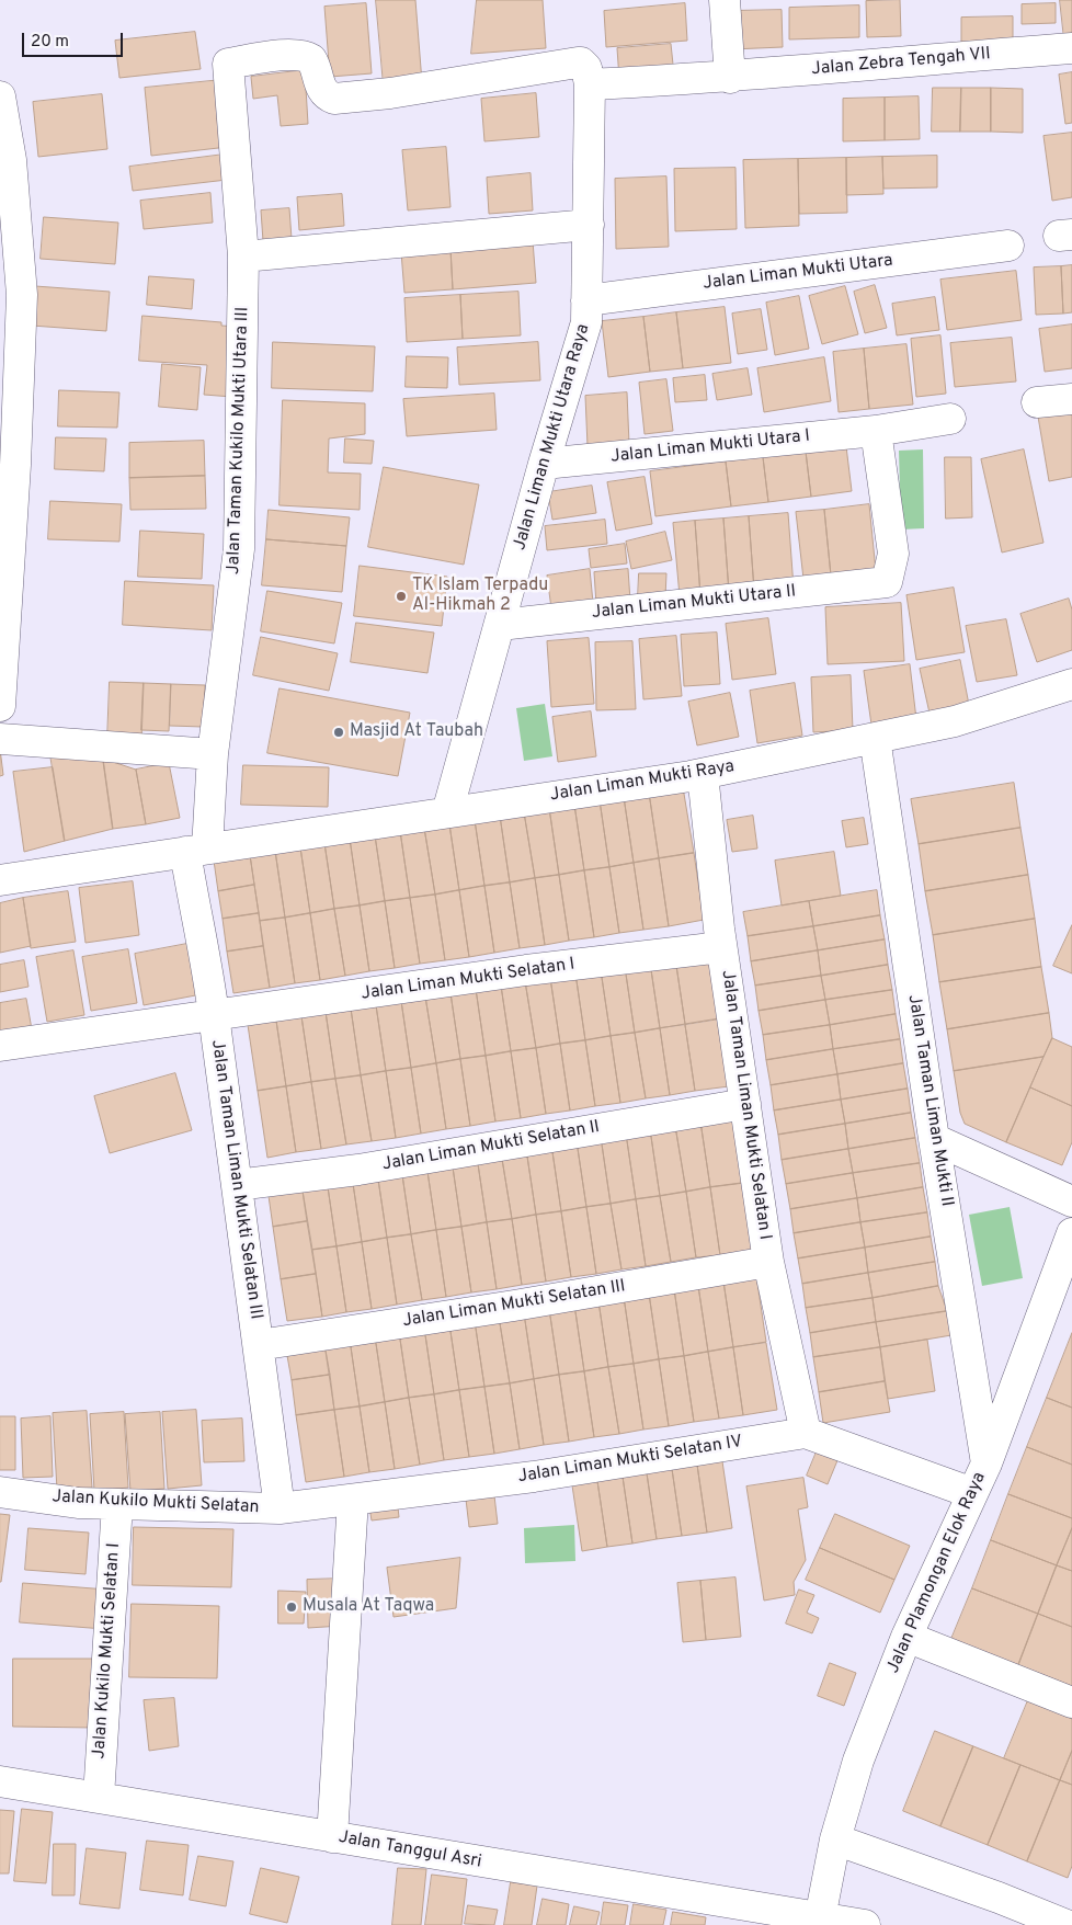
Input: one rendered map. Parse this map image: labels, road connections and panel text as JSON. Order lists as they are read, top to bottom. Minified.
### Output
{"streets":{"street":["Jalan Zebra Tengah VII","Jalan Liman Mukti Utara","Jalan Liman Mukti Utara Raya","Jalan Taman Kukilo Mukti Utara III","Jalan Liman Mukti Utara I","Jalan Liman Mukti Utara II","Jalan Liman Mukti Raya","Jalan Liman Mukti Selatan I","Jalan Taman Liman Mukti II","Jalan Taman Liman Mukti Selatan I","Jalan Liman Mukti Selatan II","Jalan Taman Liman Mukti Selatan III","Jalan Liman Mukti Selatan III","Jalan Liman Mukti Selatan IV","Jalan Kukilo Mukti Selatan","Jalan Plamongan Elok Raya","Jalan Kukilo Mukti Selatan I","Jalan Tanggul Asri"]},"crossings":[["Jalan Zebra Tengah VII","Jalan Liman Mukti Utara Raya"],["Jalan Zebra Tengah VII","Jalan Taman Kukilo Mukti Utara III"],["Jalan Liman Mukti Utara","Jalan Liman Mukti Utara Raya"],["Jalan Liman Mukti Utara Raya","Jalan Taman Kukilo Mukti Utara III"],["Jalan Liman Mukti Utara Raya","Jalan Liman Mukti Utara I"],["Jalan Liman Mukti Utara Raya","Jalan Liman Mukti Utara II"],["Jalan Liman Mukti Utara Raya","Jalan Liman Mukti Raya"],["Jalan Taman Kukilo Mukti Utara III","Jalan Liman Mukti Raya"],["Jalan Taman Kukilo Mukti Utara III","Jalan Taman Liman Mukti Selatan III"],["Jalan Liman Mukti Utara I","Jalan Liman Mukti Utara II"],["Jalan Liman Mukti Raya","Jalan Taman Liman Mukti II"],["Jalan Liman Mukti Raya","Jalan Taman Liman Mukti Selatan I"],["Jalan Liman Mukti Raya","Jalan Taman Liman Mukti Selatan III"],["Jalan Liman Mukti Selatan I","Jalan Taman Liman Mukti Selatan I"],["Jalan Liman Mukti Selatan I","Jalan Taman Liman Mukti Selatan III"],["Jalan Taman Liman Mukti II","Jalan Plamongan Elok Raya"],["Jalan Taman Liman Mukti Selatan I","Jalan Liman Mukti Selatan II"],["Jalan Taman Liman Mukti Selatan I","Jalan Liman Mukti Selatan III"],["Jalan Taman Liman Mukti Selatan I","Jalan Liman Mukti Selatan IV"],["Jalan Liman Mukti Selatan II","Jalan Taman Liman Mukti Selatan III"],["Jalan Taman Liman Mukti Selatan III","Jalan Liman Mukti Selatan III"],["Jalan Taman Liman Mukti Selatan III","Jalan Liman Mukti Selatan IV"],["Jalan Taman Liman Mukti Selatan III","Jalan Kukilo Mukti Selatan"],["Jalan Liman Mukti Selatan IV","Jalan Kukilo Mukti Selatan"],["Jalan Liman Mukti Selatan IV","Jalan Plamongan Elok Raya"],["Jalan Kukilo Mukti Selatan","Jalan Kukilo Mukti Selatan I"],["Jalan Plamongan Elok Raya","Jalan Tanggul Asri"],["Jalan Kukilo Mukti Selatan I","Jalan Tanggul Asri"]],"places":["TK Islam Terpadu Al-Hikmah 2","Masjid At Taubah","Musala At Taqwa"],"scale_bar":"20 m"}
